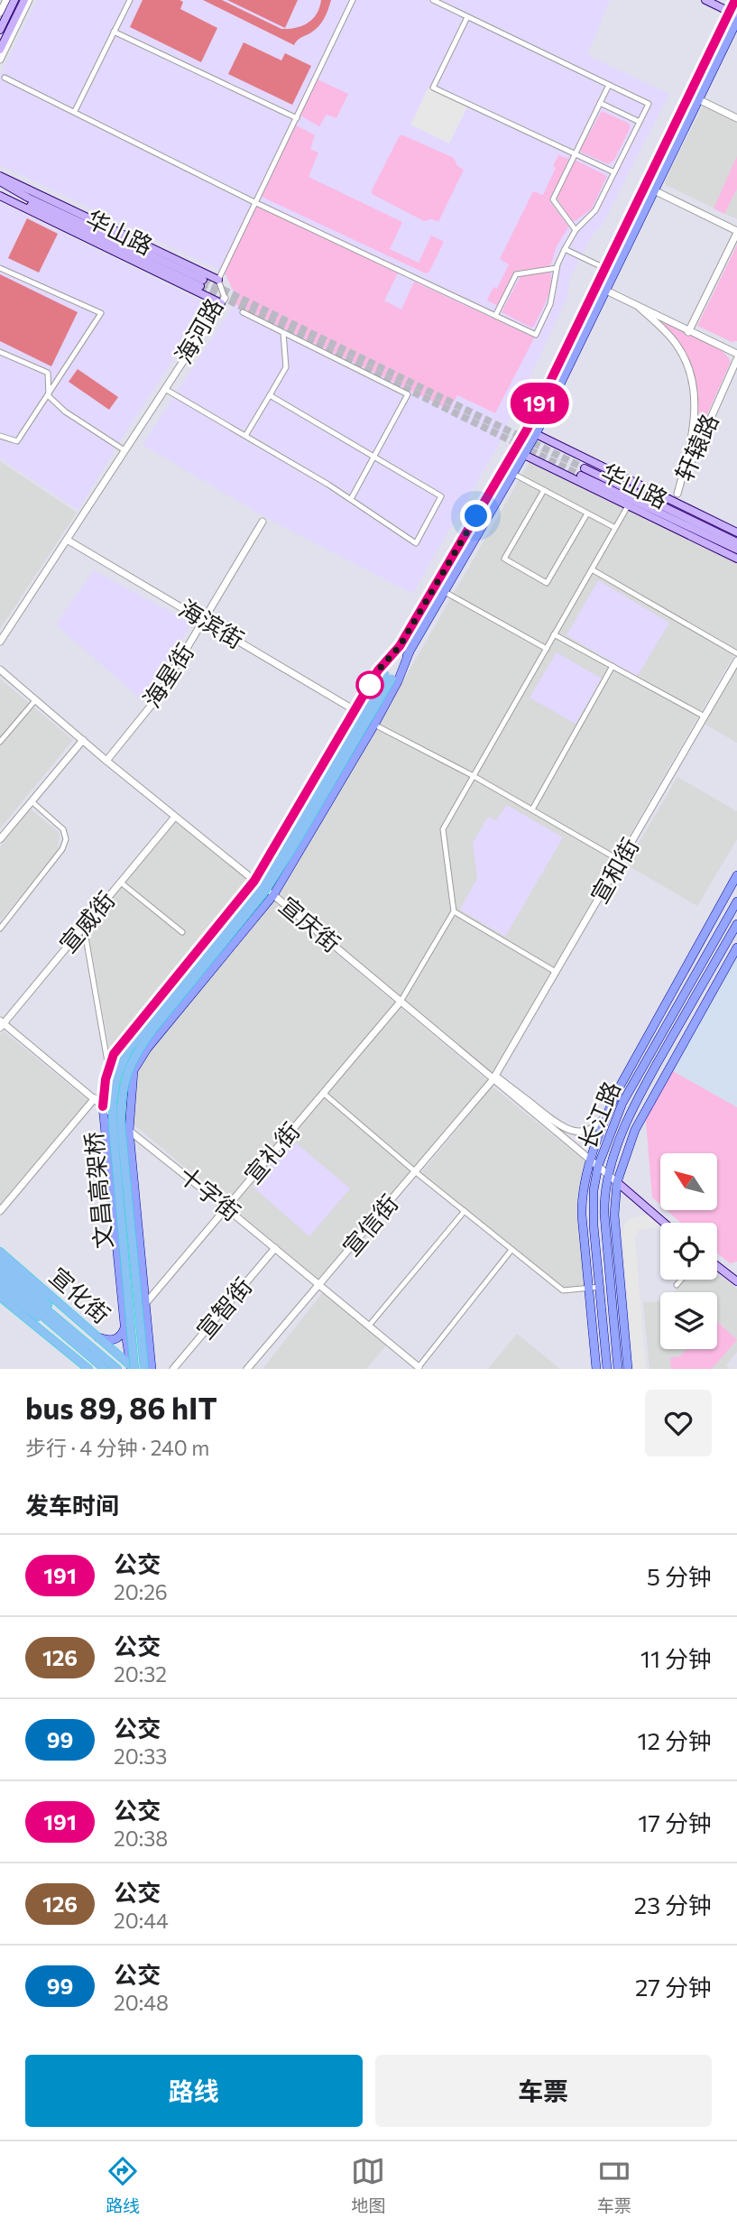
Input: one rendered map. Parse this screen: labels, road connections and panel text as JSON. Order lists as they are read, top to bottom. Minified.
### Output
{"streets":{"highway":["文昌高架桥","宣化街"],"main road":["华山路","长江路"],"street":["海河路","轩辕路","海滨街","海星街","宣和街","宣威街","宣庆街","宣礼街","十字街","宣信街","宣智街"]},"crossings":[["华山路","海河路"],["华山路","轩辕路"],["海河路","海滨街"],["海滨街","海星街"],["海星街","宣庆街"],["宣和街","宣庆街"],["宣和街","宣信街"],["宣威街","宣庆街"],["宣威街","十字街"],["宣庆街","长江路"],["宣庆街","宣礼街"],["宣庆街","宣信街"],["宣礼街","十字街"],["文昌高架桥","宣化街"],["十字街","宣信街"],["十字街","宣智街"]],"lines":["bus line 191"],"north":"top left","page":{"on_map":"191","heading":[["bus 89, 86 hIT","步行 · 4 分钟 · 240 m"],"发车时间"],"list":[{"mark":"191","name":"公交","note":"20:26","value":"5 分钟"},{"mark":"126","name":"公交","note":"20:32","value":"11 分钟"},{"mark":"99","name":"公交","note":"20:33","value":"12 分钟"},{"mark":"191","name":"公交","note":"20:38","value":"17 分钟"},{"mark":"126","name":"公交","note":"20:44","value":"23 分钟"},{"mark":"99","name":"公交","note":"20:48","value":"27 分钟"}],"buttons":["路线","车票"],"tabs":["路线","地图","车票"]}}
